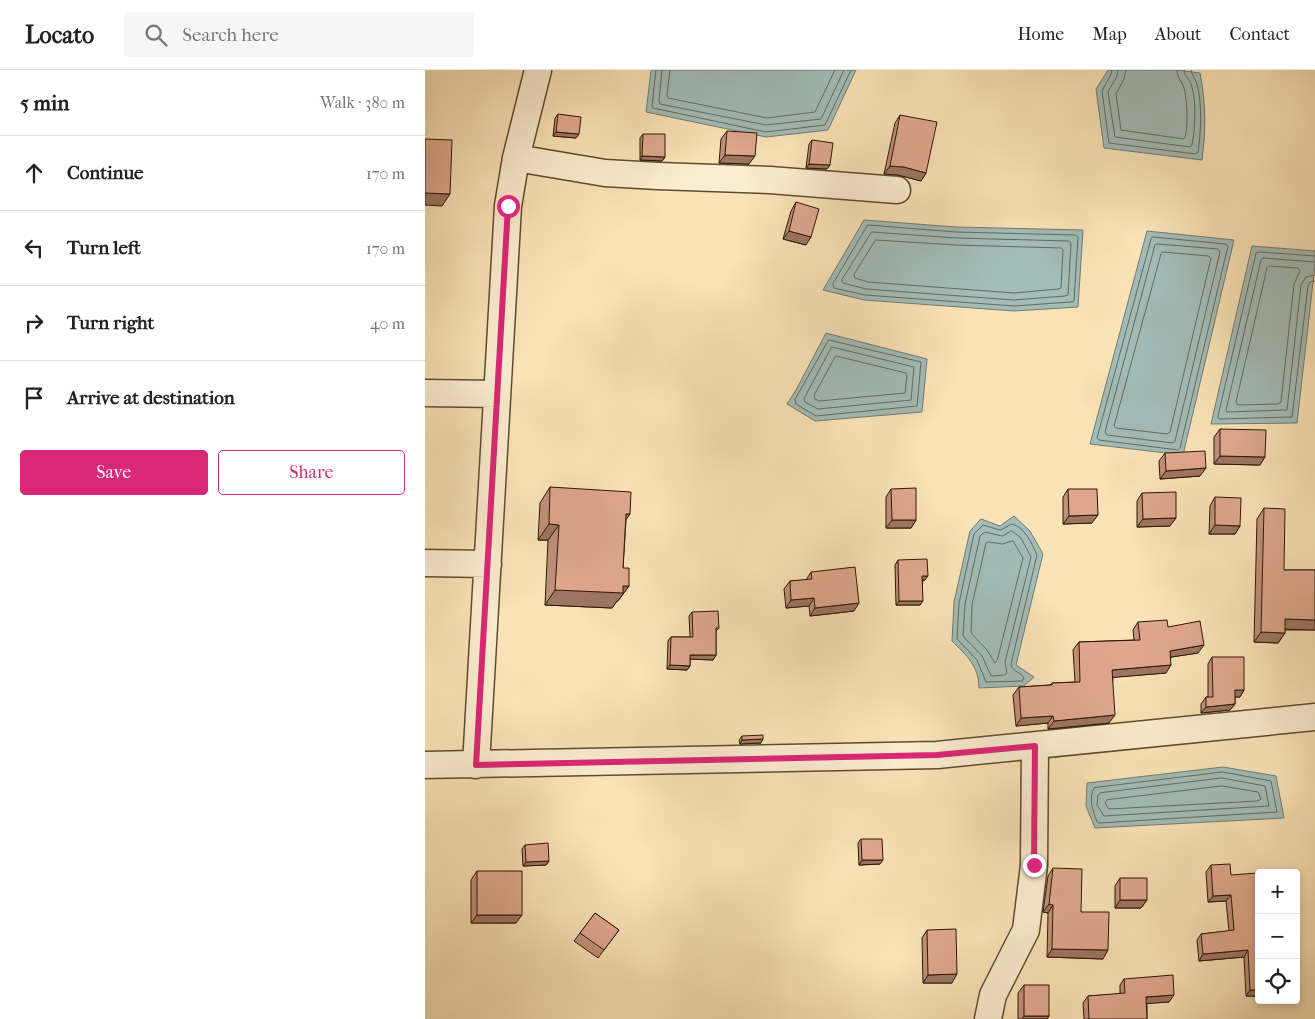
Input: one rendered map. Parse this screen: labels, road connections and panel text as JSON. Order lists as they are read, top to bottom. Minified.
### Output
{"page":{"header":"Locato","search":"Search here","nav":["Home","Map","About","Contact"],"heading":["5 min","Walk · 380 m"],"list":[["Continue","170 m"],["Turn left","170 m"],["Turn right","40 m"],"Arrive at destination"],"buttons":["Save","Share"],"map_buttons":["+","−"]}}
